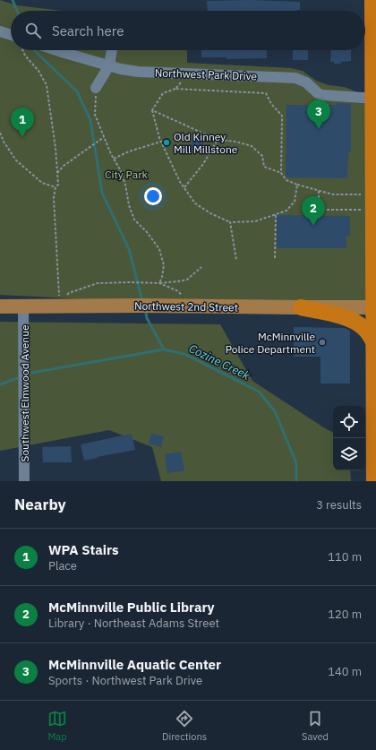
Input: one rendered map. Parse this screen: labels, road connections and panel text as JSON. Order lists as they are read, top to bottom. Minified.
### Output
{"streets":{"main road":["Northwest 2nd Street"],"street":["Northwest Park Drive","Southwest Elmwood Avenue"]},"crossings":[["Northwest 2nd Street","Southwest Elmwood Avenue"]],"water":["Cozine Creek"],"parks":["City Park"],"places":["Old Kinney Mill Millstone","McMinnville Police Department"],"page":{"search":"Search here","pins":["3","1","2"],"heading":["Nearby","3 results"],"list":[{"mark":"1","name":"WPA Stairs","note":"Place","value":"110 m"},{"mark":"2","name":"McMinnville Public Library","note":"Library · Northeast Adams Street","value":"120 m"},{"mark":"3","name":"McMinnville Aquatic Center","note":"Sports · Northwest Park Drive","value":"140 m"}],"nav":["Map","Directions","Saved"]}}
